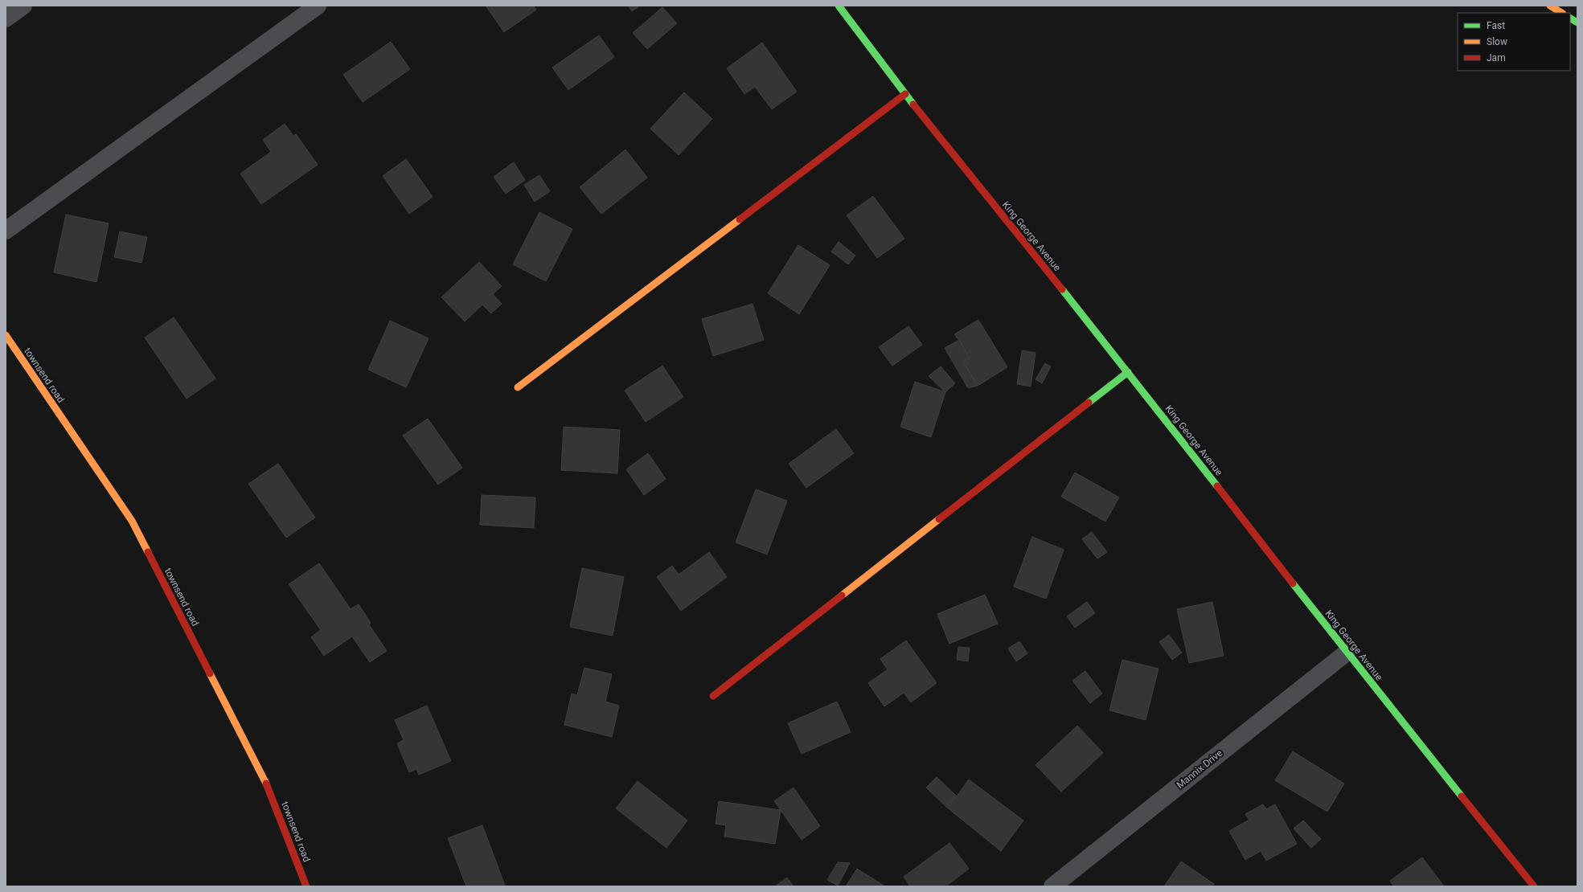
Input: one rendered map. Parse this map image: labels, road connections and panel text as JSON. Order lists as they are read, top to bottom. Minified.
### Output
{"streets":{"street":["King George Avenue","townsend road","Mannix Drive"]},"crossings":[["King George Avenue","Mannix Drive"]],"legend":["Fast","Slow","Jam"]}
